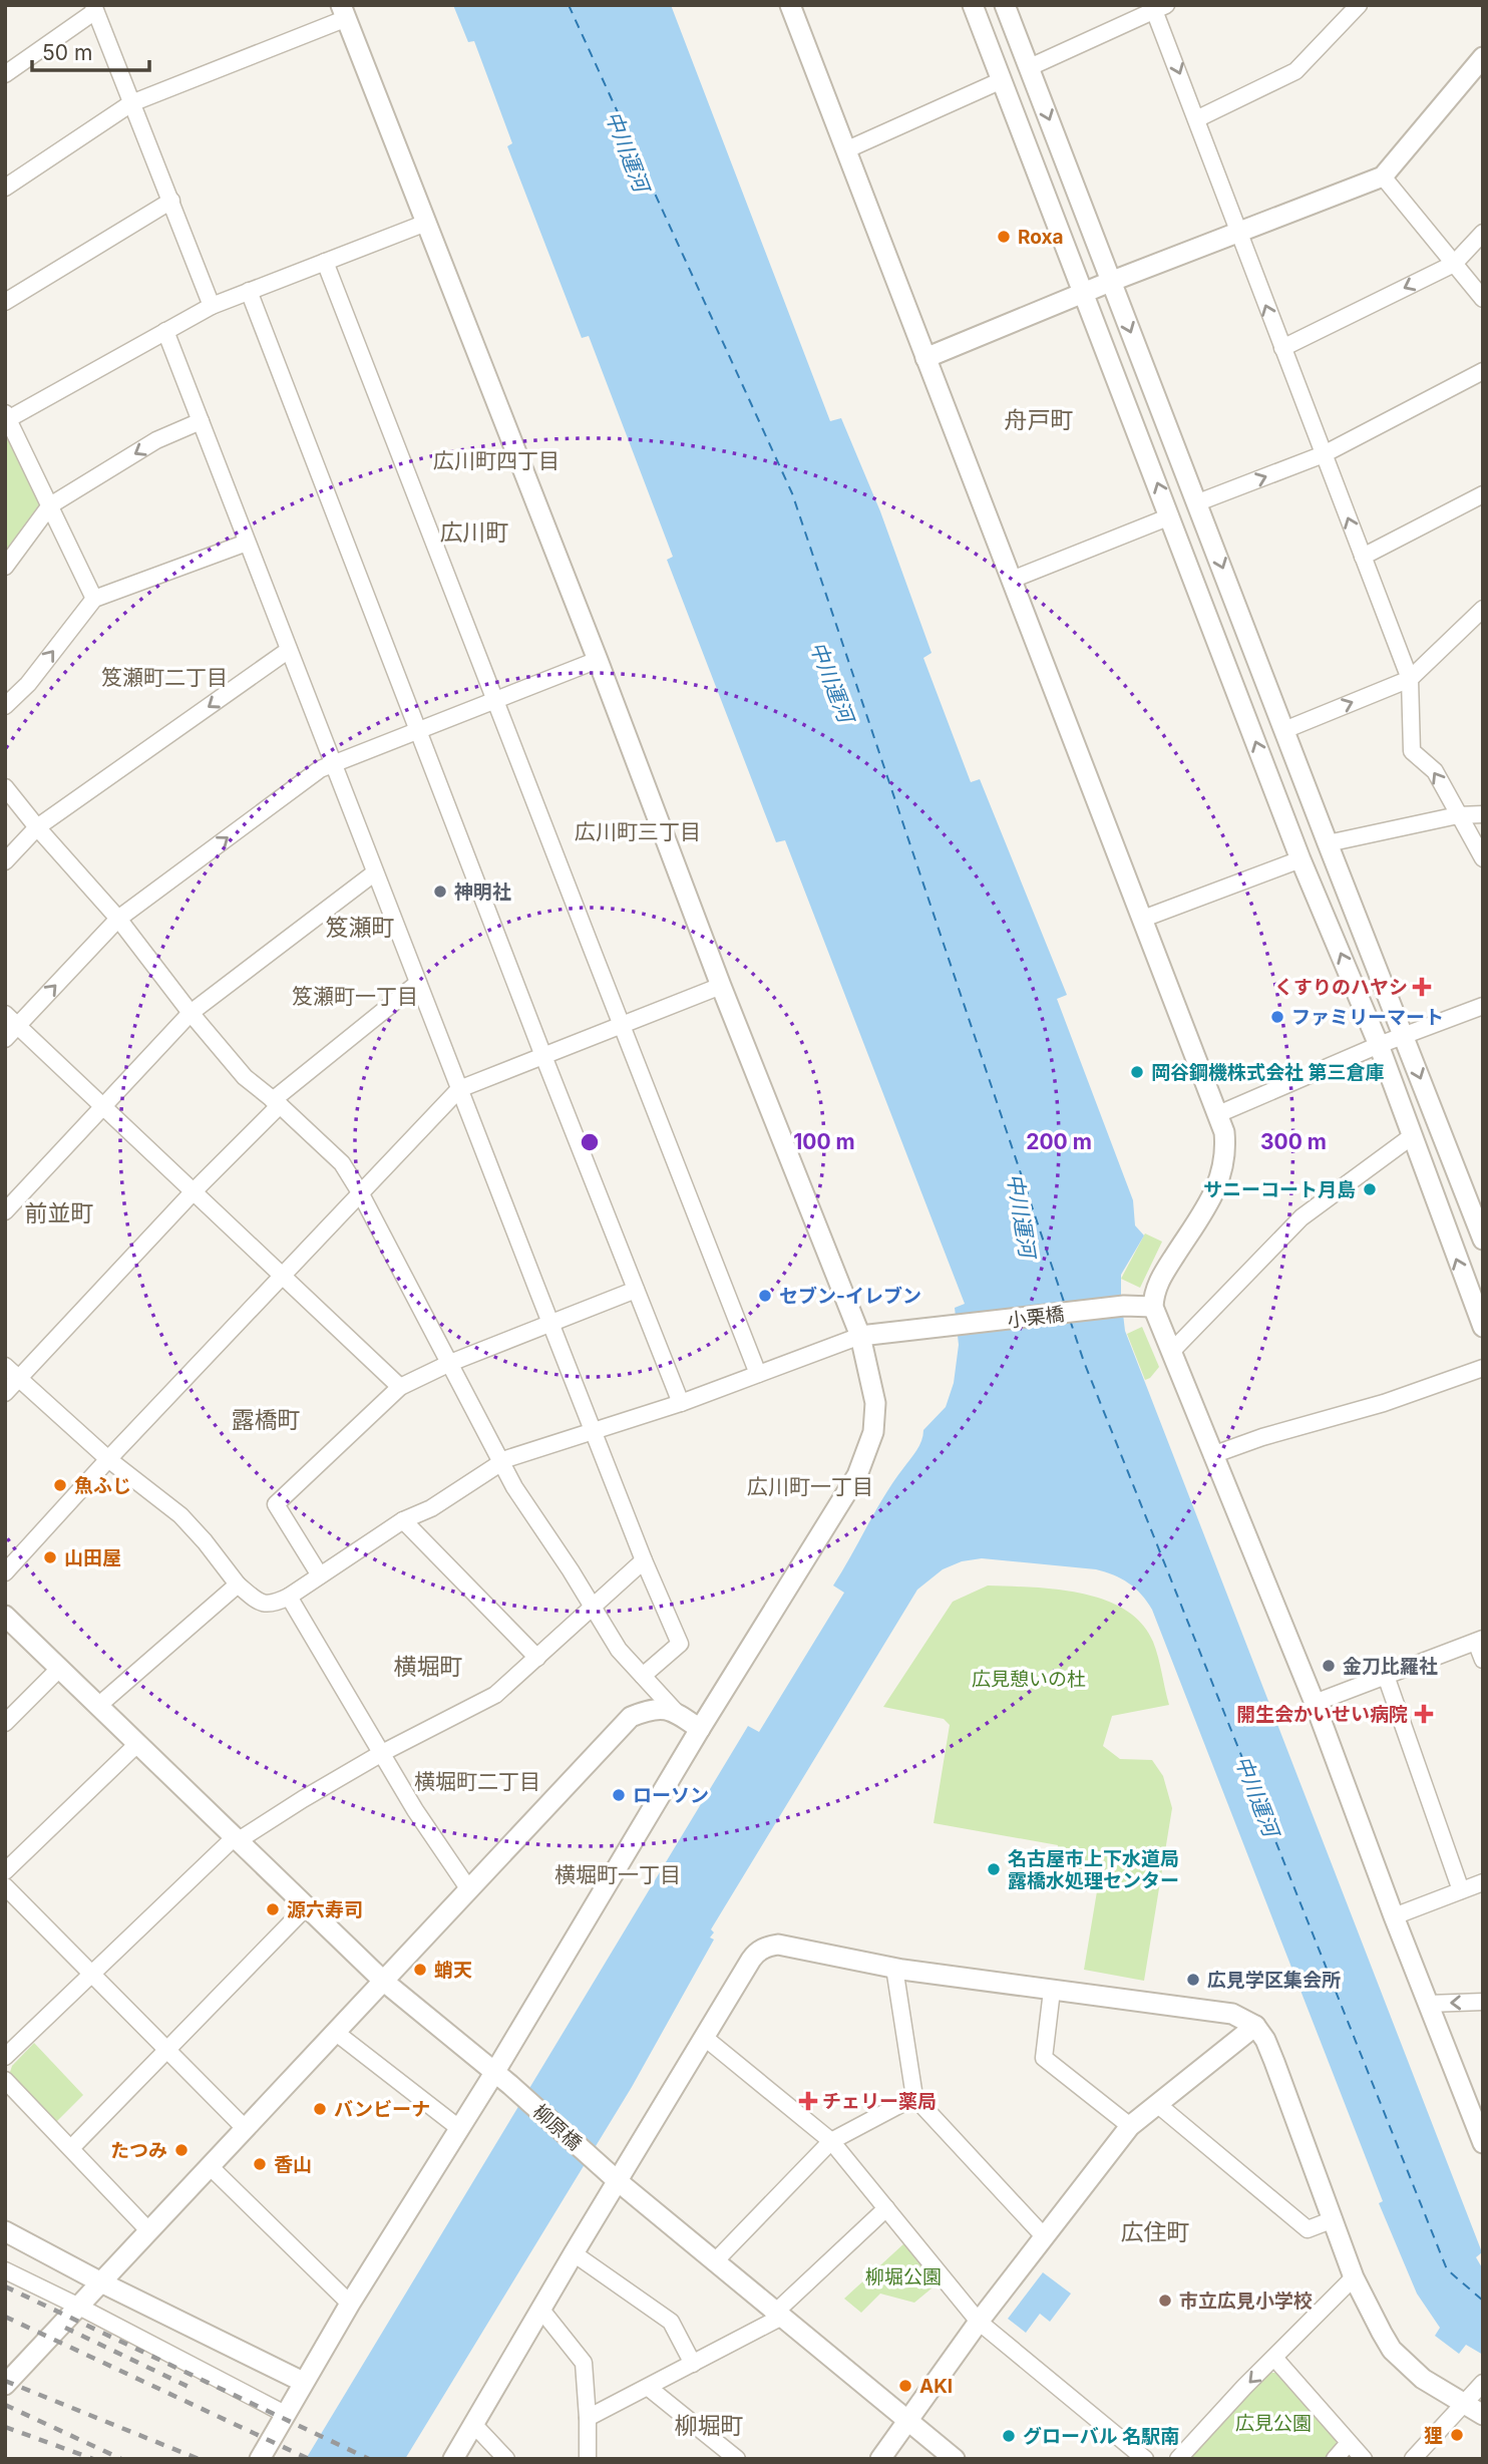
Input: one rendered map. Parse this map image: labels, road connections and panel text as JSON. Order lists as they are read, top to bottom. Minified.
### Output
{"streets":{"street":["小栗橋","柳原橋"]},"districts":["舟戸町","広川町四丁目","広川町","笈瀬町二丁目","広川町三丁目","笈瀬町","笈瀬町一丁目","前並町","露橋町","広川町一丁目","横堀町","横堀町二丁目","横堀町一丁目","広住町","柳堀町"],"water":["中川運河"],"parks":["広見憩いの杜","柳堀公園","広見公園"],"places":{"other":["Roxa","神明社","ファミリーマート","岡谷鋼機株式会社 第三倉庫","サニーコート月島","セブン-イレブン","魚ふじ","山田屋","金刀比羅社","ローソン","名古屋市上下水道局 露橋水処理センター","源六寿司","蛸天","広見学区集会所","バンビーナ","たつみ","香山","市立広見小学校","AKI","狸","グローバル 名駅南"],"health":["くすりのハヤシ","開生会かいせい病院","チェリー薬局"]},"scale_bar":"50 m","rings":["100 m","200 m","300 m"]}
